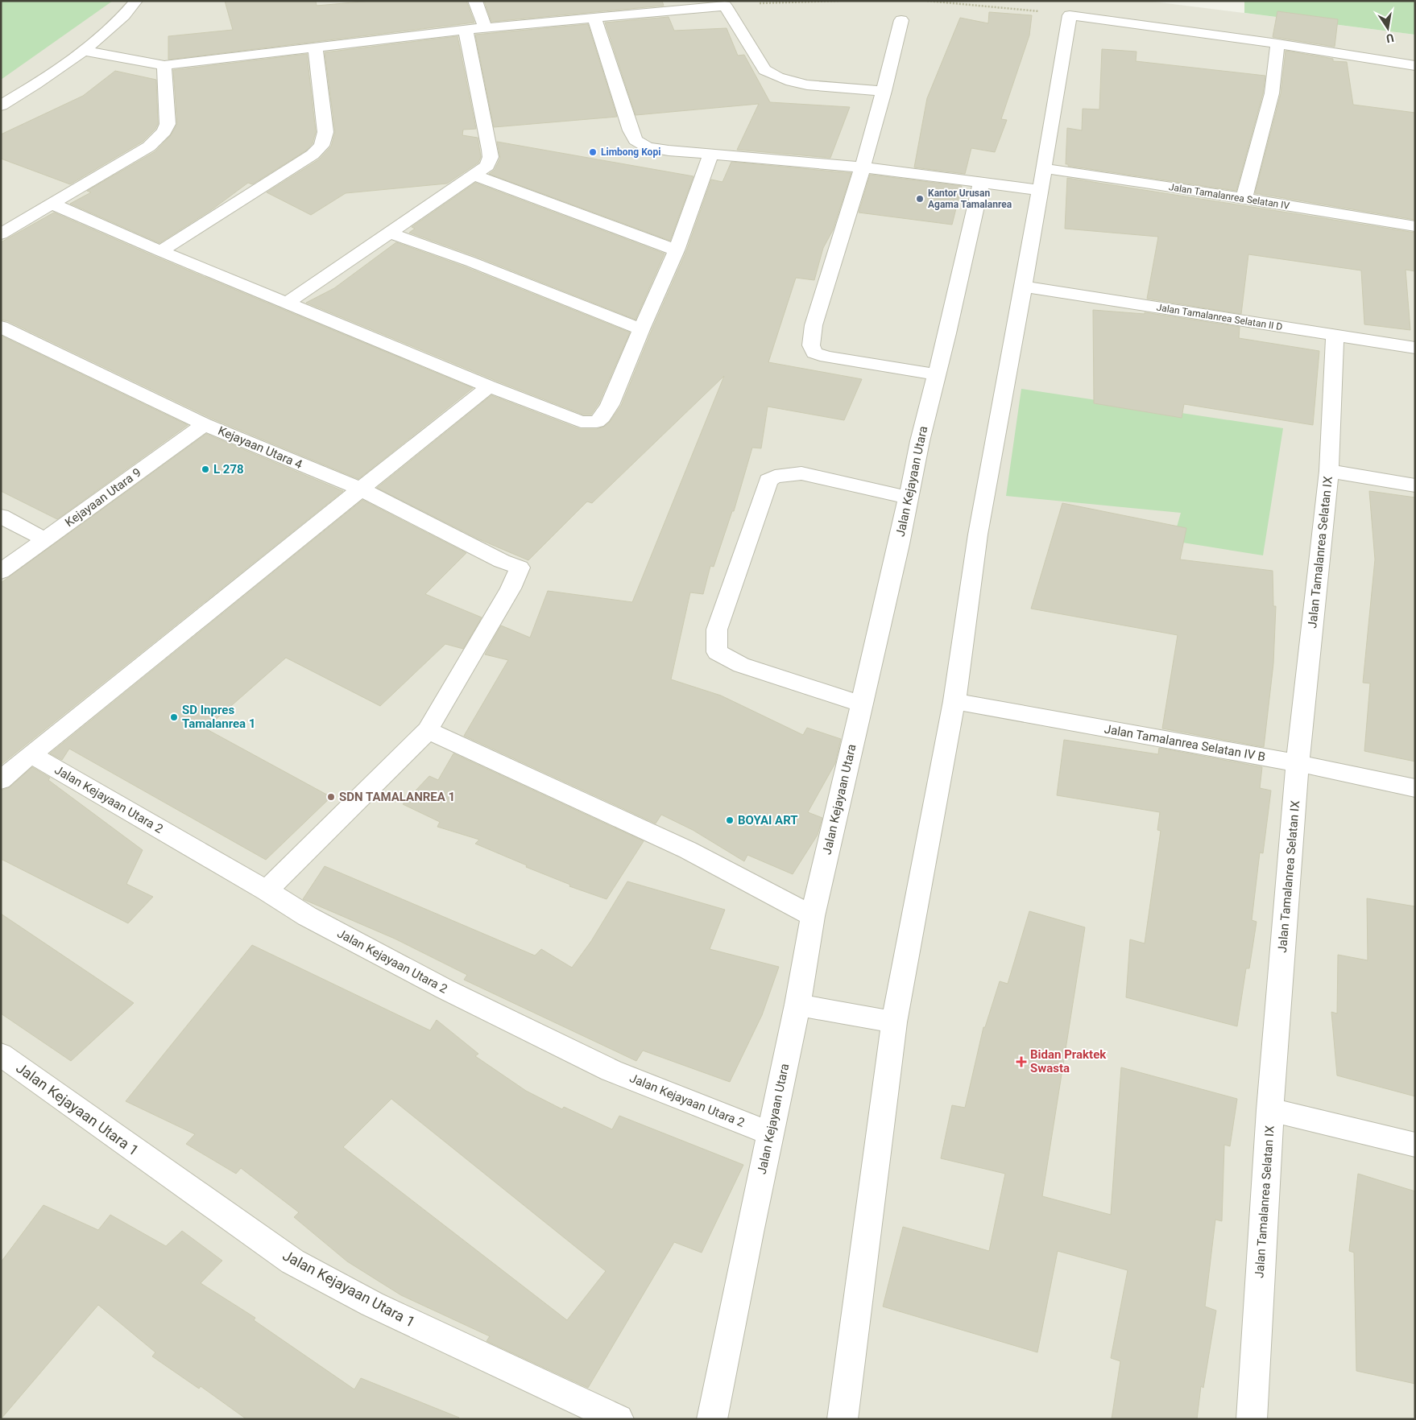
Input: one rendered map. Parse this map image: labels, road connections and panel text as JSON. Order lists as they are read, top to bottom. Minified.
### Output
{"streets":{"street":["Jalan Tamalanrea Selatan IV","Jalan Tamalanrea Selatan II D","Kejayaan Utara 4","Jalan Kejayaan Utara","Kejayaan Utara 9","Jalan Tamalanrea Selatan IX","Jalan Tamalanrea Selatan IV B","Jalan Kejayaan Utara 2","Jalan Kejayaan Utara 1"]},"crossings":[["Jalan Tamalanrea Selatan IV","Jalan Kejayaan Utara"],["Jalan Tamalanrea Selatan II D","Jalan Tamalanrea Selatan IX"],["Kejayaan Utara 4","Kejayaan Utara 9"],["Jalan Kejayaan Utara","Jalan Kejayaan Utara 2"],["Jalan Tamalanrea Selatan IX","Jalan Tamalanrea Selatan IV B"]],"places":{"other":["Limbong Kopi","Kantor Urusan Agama Tamalanrea","L 278","SD Inpres Tamalanrea 1","SDN TAMALANREA 1","BOYAI ART"],"health":["Bidan Praktek Swasta"]},"north":"bottom"}
